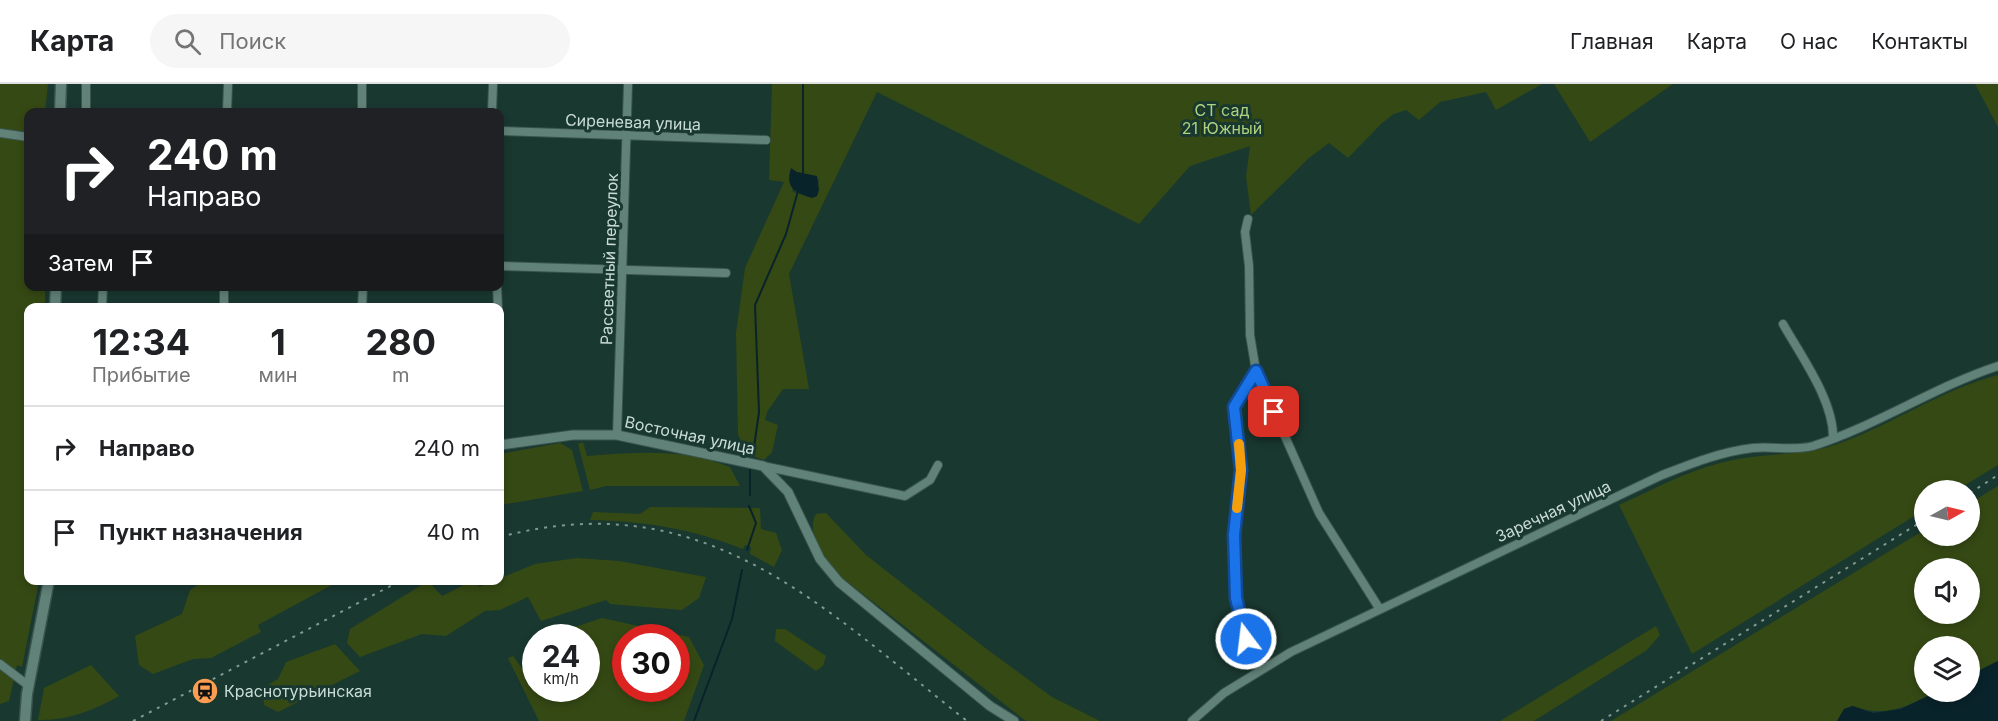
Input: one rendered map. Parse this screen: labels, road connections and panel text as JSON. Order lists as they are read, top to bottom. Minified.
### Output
{"streets":{"street":["Сиреневая улица","Рассветный переулок","Восточная улица","Заречная улица"]},"crossings":[["Сиреневая улица","Рассветный переулок"],["Рассветный переулок","Восточная улица"]],"parks":["СТ сад 21 Южный"],"places":{"station":["Краснотурьинская"]},"north":"right","page":{"header":"Карта","search":"Поиск","nav":["Главная","Карта","О нас","Контакты"],"turn":["240 m","Направо"],"then":"Затем","eta":["12:34","Прибытие","1","мин","280","m"],"list":[{"name":"Направо","value":"240 m"},{"name":"Пункт назначения","value":"40 m"}],"speed":"24 km/h","limit":"30"}}
